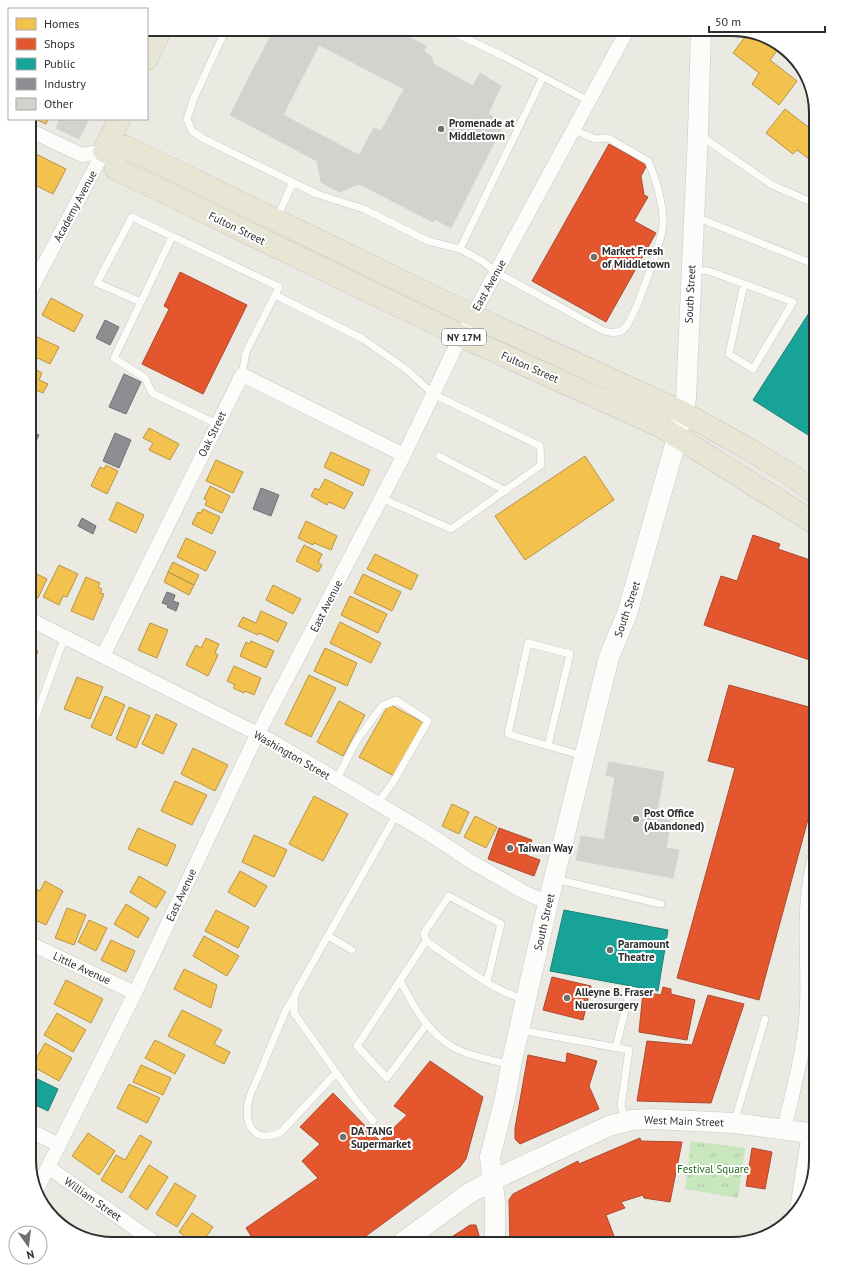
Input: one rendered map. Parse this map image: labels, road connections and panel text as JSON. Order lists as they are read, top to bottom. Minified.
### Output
{"streets":{"main road":["Academy Avenue","Fulton Street","South Street","NY 17M","West Main Street"],"street":["East Avenue","Oak Street","Washington Street","Little Avenue","William Street"]},"crossings":[["Academy Avenue","Fulton Street"],["Fulton Street","East Avenue"],["Fulton Street","South Street"],["East Avenue","Washington Street"],["East Avenue","Little Avenue"],["East Avenue","William Street"],["South Street","Washington Street"],["South Street","West Main Street"],["Oak Street","Washington Street"]],"parks":["Festival Square"],"places":["Promenade at Middletown","Market Fresh of Middletown","Post Office (Abandoned)","Taiwan Way","Paramount Theatre","Alleyne B. Fraser Nuerosurgery","DA TANG Supermarket"],"legend":["Homes","Shops","Public","Industry","Other"],"scale_bar":"50 m","north":"bottom"}
